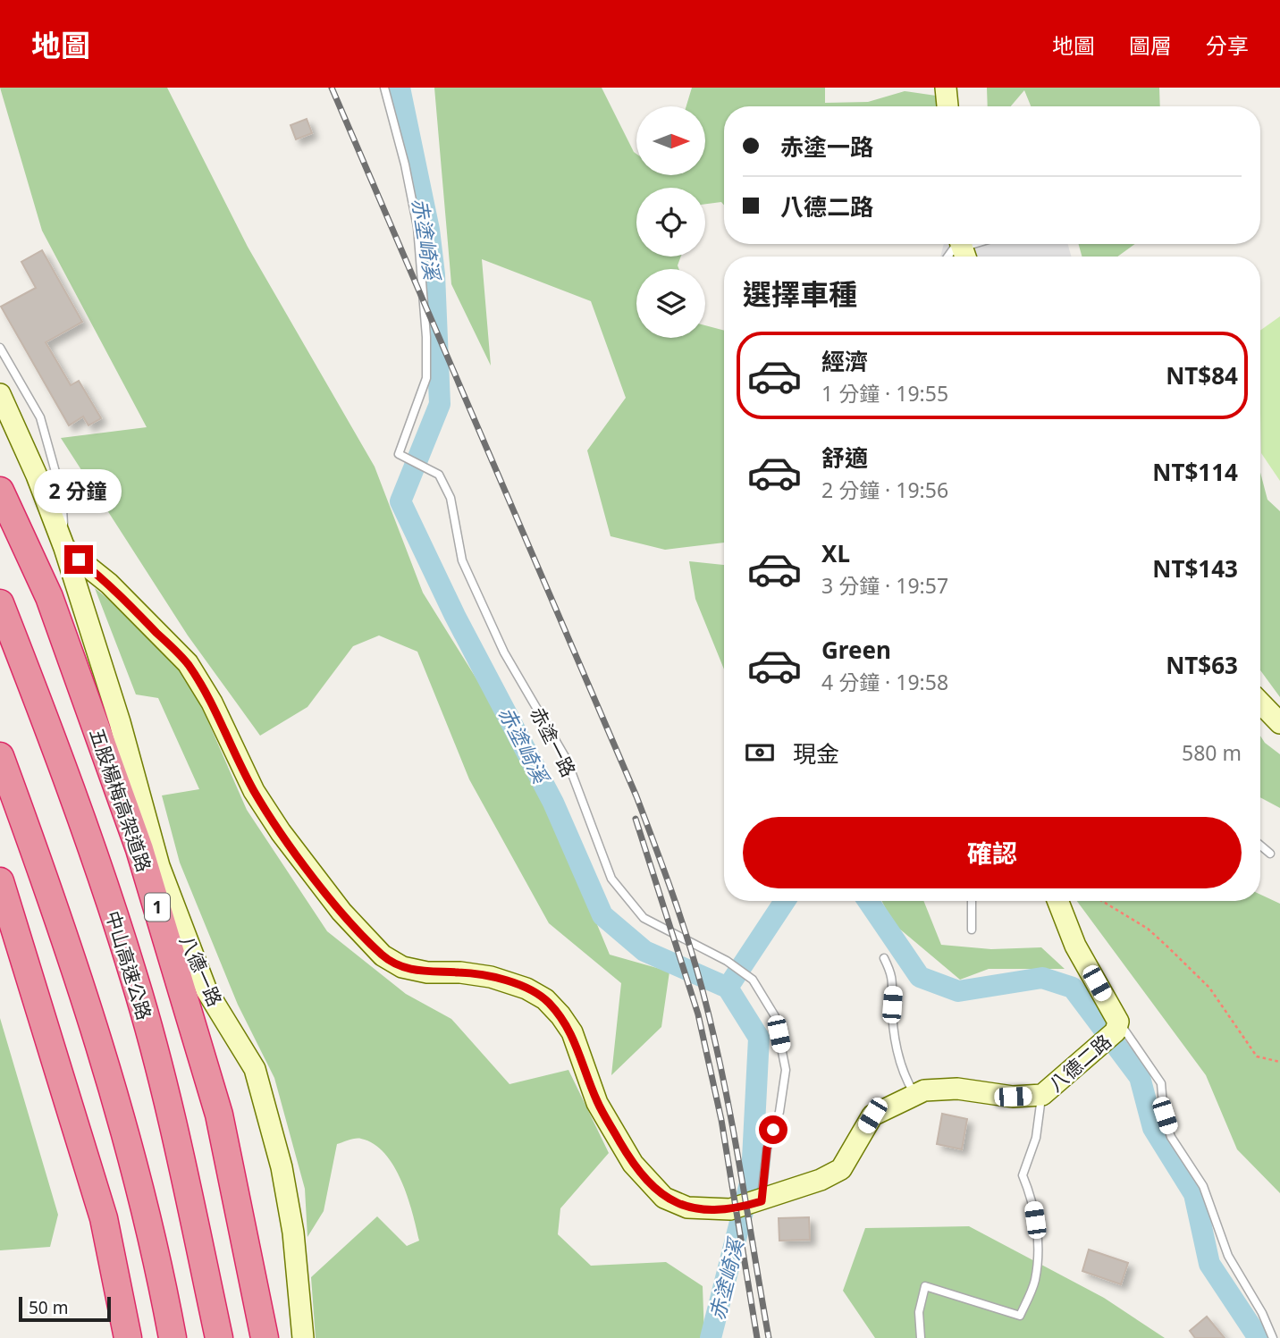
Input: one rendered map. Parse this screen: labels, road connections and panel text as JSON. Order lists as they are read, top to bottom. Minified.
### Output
{"streets":{"highway":["五股楊梅高架道路","1","中山高速公路"],"street":["八德一路","八德二路"],"lane":["赤塗一路"]},"crossings":[["赤塗一路","八德二路"],["八德一路","八德二路"]],"water":["赤塗崎溪"],"scale_bar":"50 m","north":"right","page":{"header":"地圖","nav":["地圖","圖層","分享"],"banner":["赤塗一路","八德二路"],"heading":"選擇車種","list":[{"name":"經濟","note":"1 分鐘 · 19:55","value":"NT$84"},{"name":"舒適","note":"2 分鐘 · 19:56","value":"NT$114"},{"name":"XL","note":"3 分鐘 · 19:57","value":"NT$143"},{"name":"Green","note":"4 分鐘 · 19:58","value":"NT$63"}],"bubble":"2 分鐘","pay":["現金","580 m"],"buttons":"確認","scale":"50 m"}}
